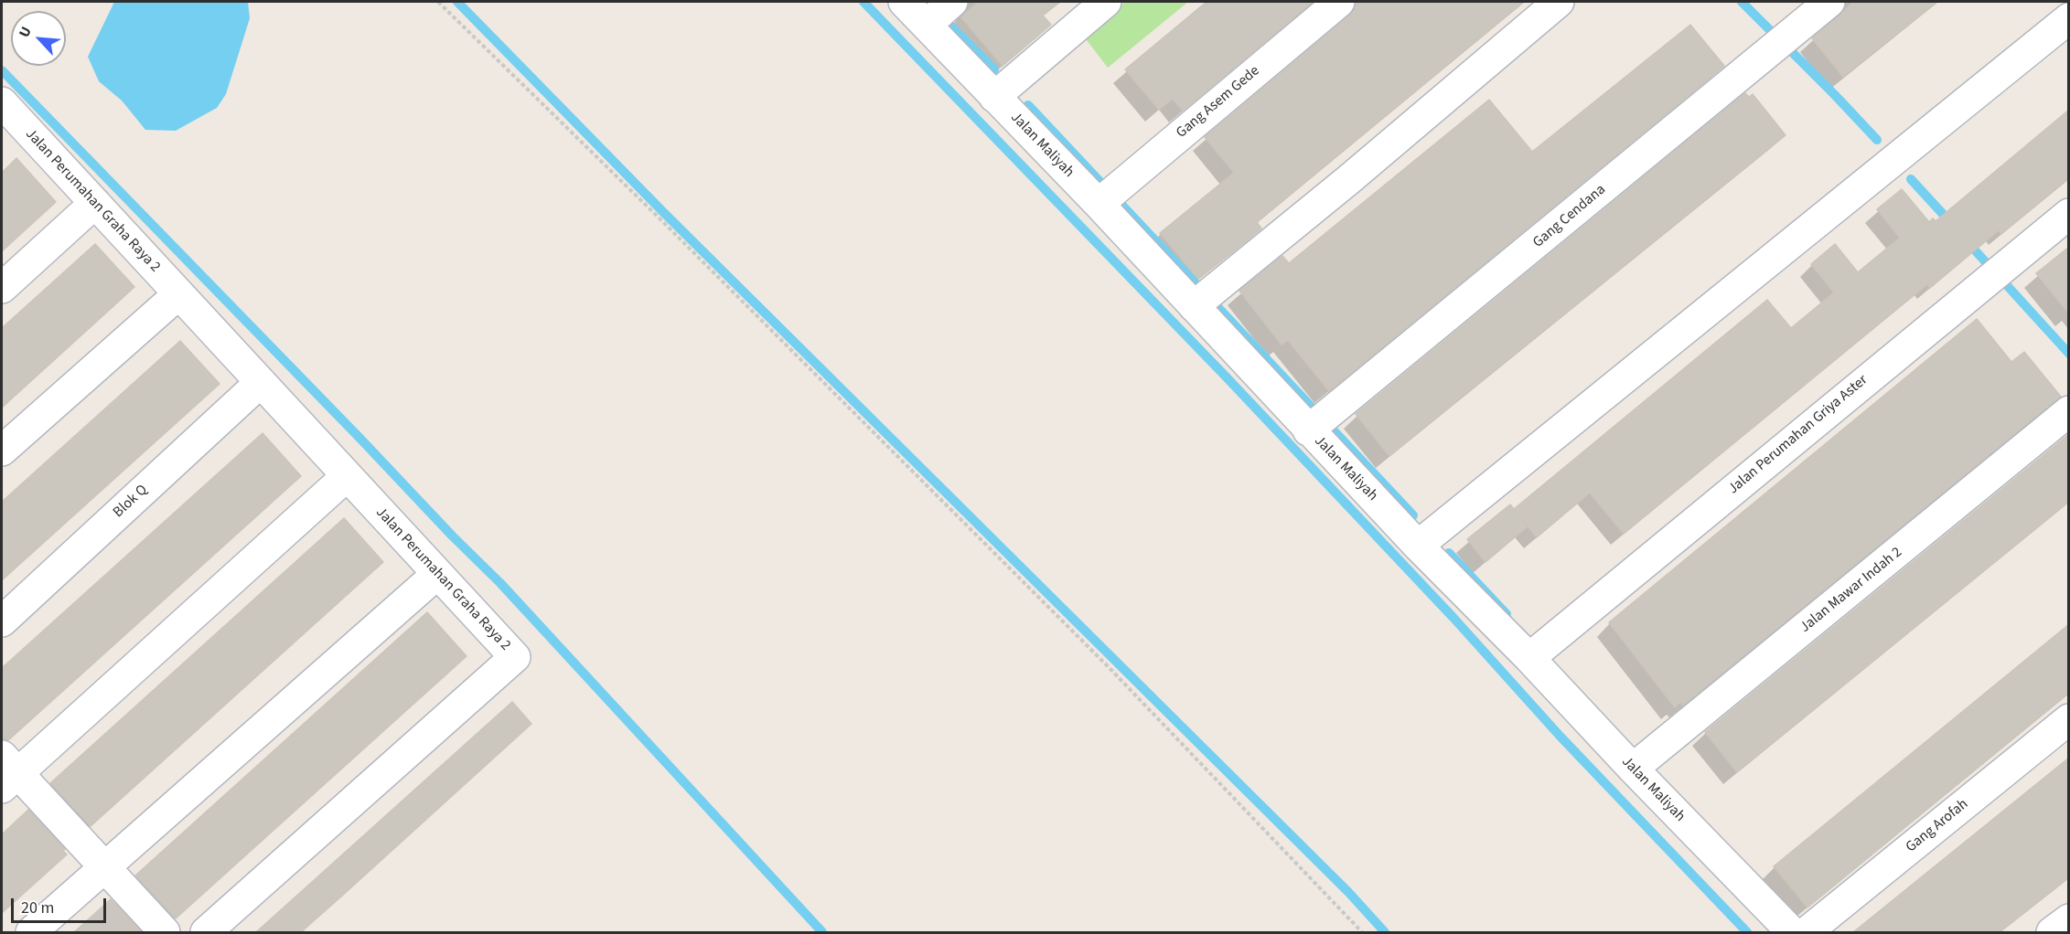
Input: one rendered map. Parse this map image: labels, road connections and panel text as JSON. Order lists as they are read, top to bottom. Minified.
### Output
{"streets":{"street":["Gang Asem Gede","Jalan Maliyah","Jalan Perumahan Graha Raya 2","Gang Cendana","Jalan Perumahan Griya Aster","Blok Q","Jalan Mawar Indah 2","Gang Arofah"]},"crossings":[["Gang Asem Gede","Jalan Maliyah"],["Jalan Maliyah","Gang Cendana"],["Jalan Maliyah","Jalan Perumahan Griya Aster"],["Jalan Maliyah","Jalan Mawar Indah 2"],["Jalan Maliyah","Gang Arofah"],["Jalan Perumahan Graha Raya 2","Blok Q"]],"scale_bar":"20 m","north":"top left"}
